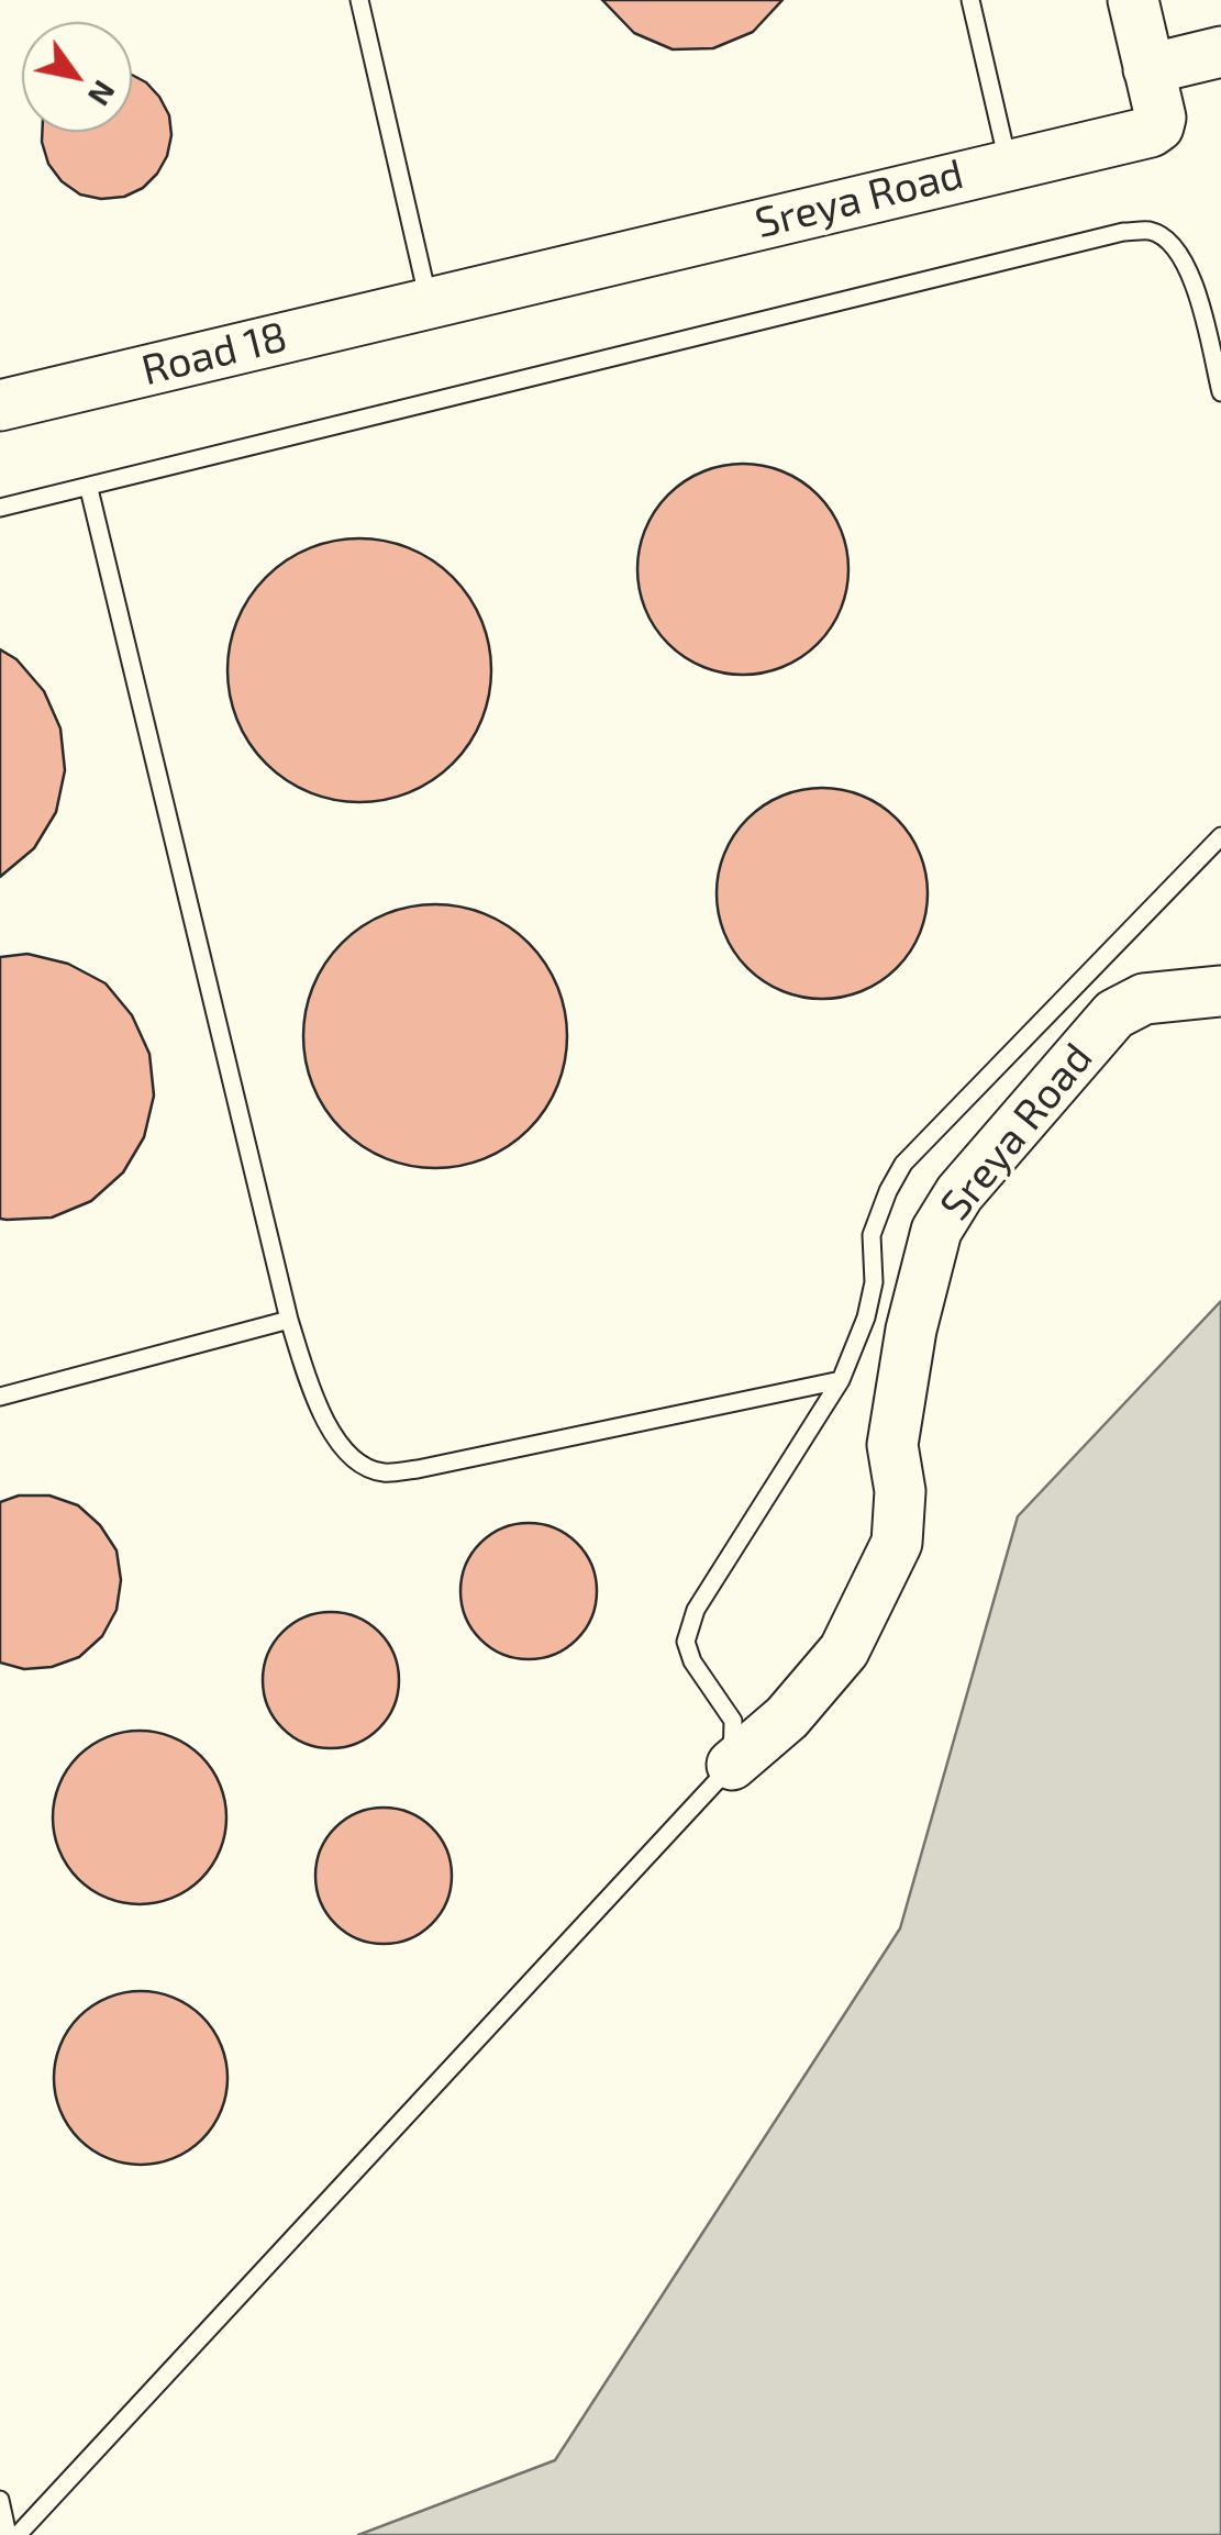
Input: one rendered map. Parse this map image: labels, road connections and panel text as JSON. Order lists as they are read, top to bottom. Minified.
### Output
{"streets":{"street":["Sreya Road","Road 18"]},"crossings":[["Sreya Road","Road 18"]],"north":"bottom right"}
